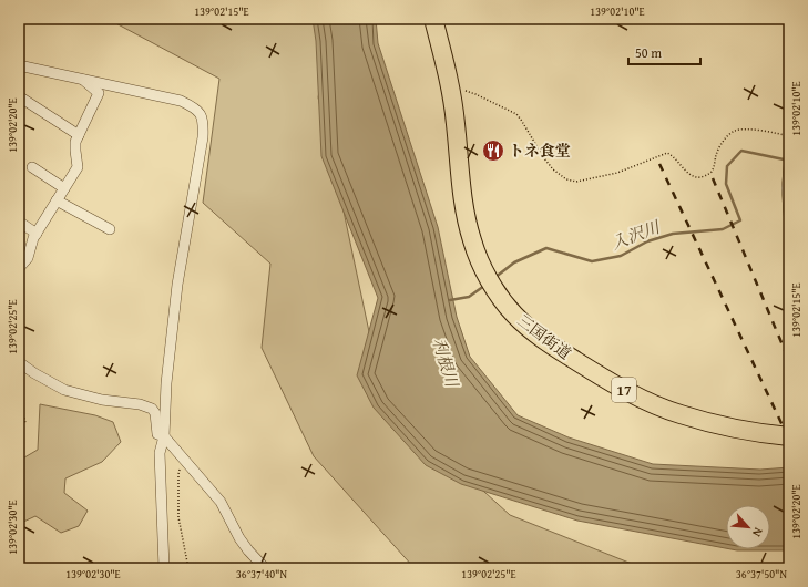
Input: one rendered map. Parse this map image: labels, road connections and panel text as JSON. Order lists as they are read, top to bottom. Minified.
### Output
{"streets":{"highway":["三国街道","17"]},"water":["入沢川","利根川"],"places":{"restaurant":["トネ食堂"]},"scale_bar":"50 m","north":"bottom right","coordinates":["139°02'15\"E","139°02'10\"E","139°02'20\"E","139°02'25\"E","139°02'30\"E","36°37'40\"N","36°37'50\"N"]}
